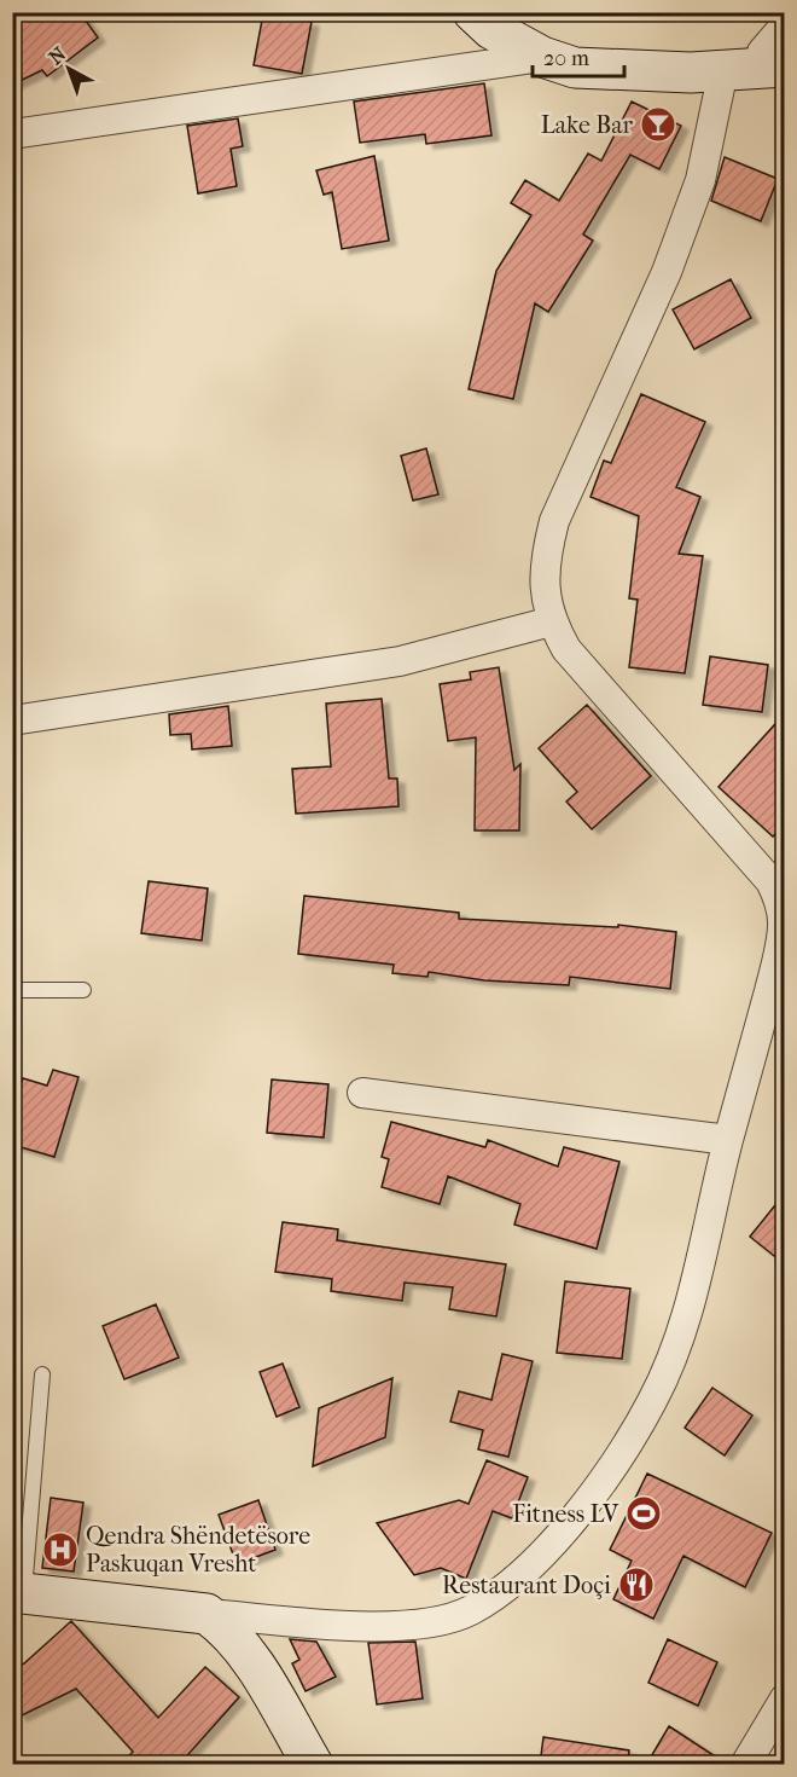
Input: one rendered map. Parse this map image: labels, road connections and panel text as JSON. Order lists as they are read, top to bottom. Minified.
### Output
{"places":{"bar":["Lake Bar"],"sports":["Fitness LV"],"hospital":["Qendra Shëndetësore Paskuqan Vresht"],"restaurant":["Restaurant Doçi"]},"scale_bar":"20 m","north":"top left"}
